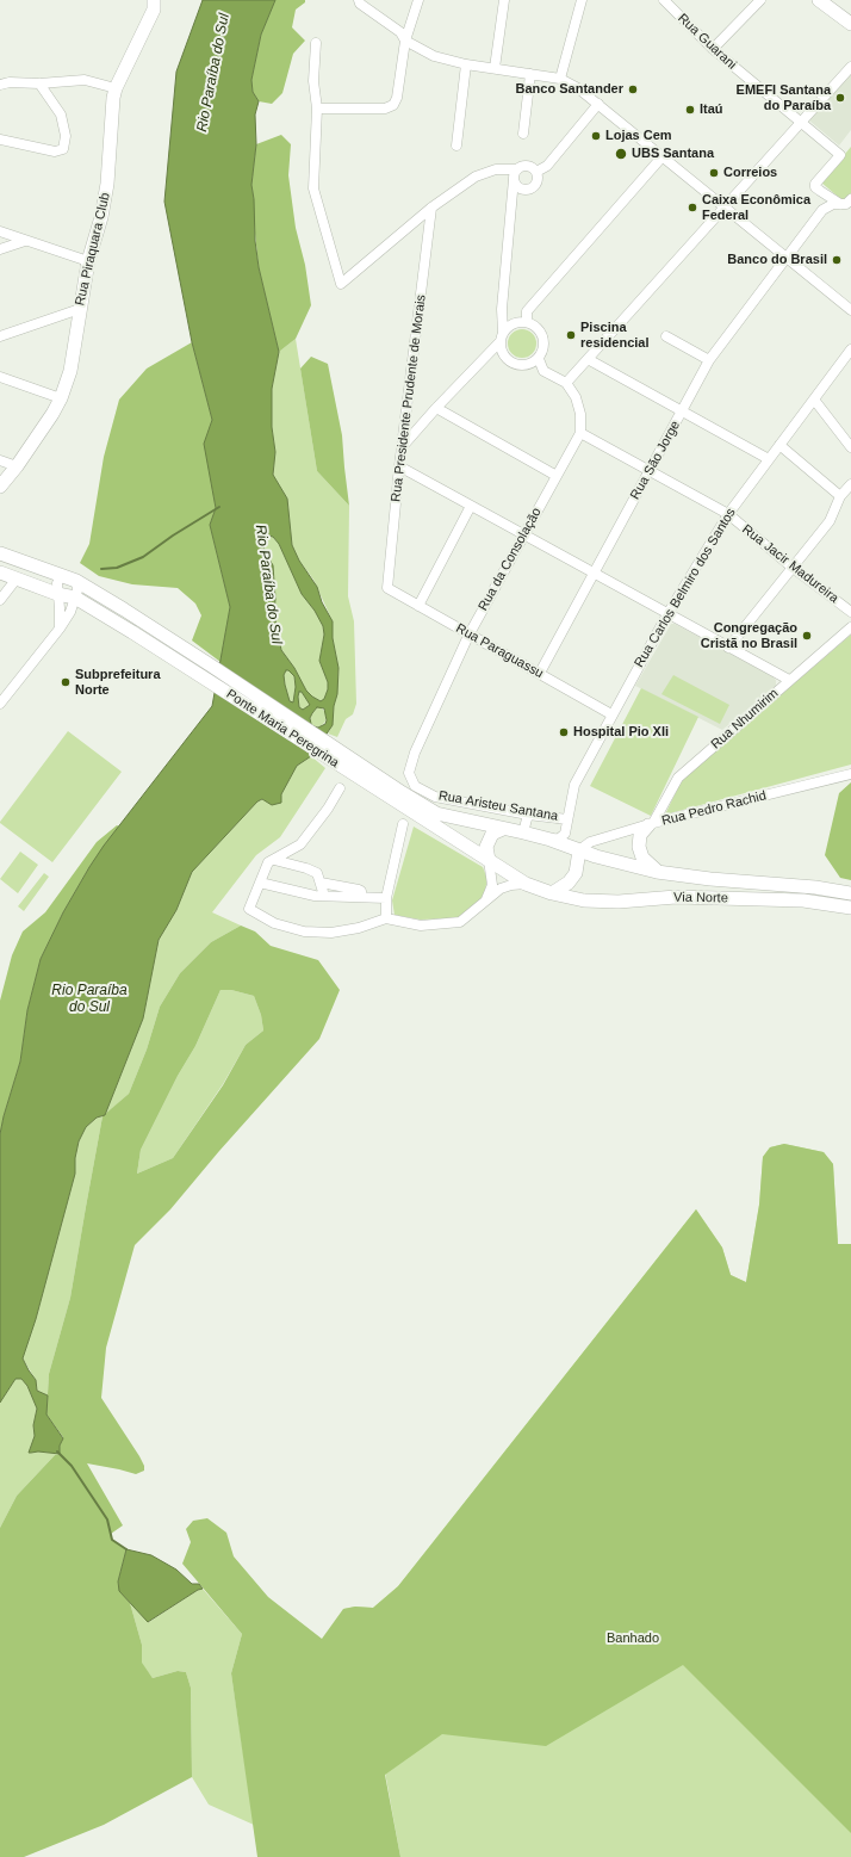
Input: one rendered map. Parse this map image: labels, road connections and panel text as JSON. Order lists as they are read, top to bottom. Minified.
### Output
{"streets":{"main road":["Rua Piraquara Club","Ponte Maria Peregrina","Via Norte"],"street":["Rua Guarani","Rua Presidente Prudente de Morais","Rua São Jorge","Rua da Consolação","Rua Jacir Madureira","Rua Carlos Belmiro dos Santos","Rua Paraguassu","Rua Nhumirim","Rua Aristeu Santana","Rua Pedro Rachid"]},"crossings":[["Rua Presidente Prudente de Morais","Rua Paraguassu"],["Rua São Jorge","Rua Jacir Madureira"],["Rua São Jorge","Rua Paraguassu"],["Rua da Consolação","Rua Jacir Madureira"],["Rua da Consolação","Rua Paraguassu"],["Rua da Consolação","Rua Aristeu Santana"],["Rua Jacir Madureira","Rua Carlos Belmiro dos Santos"],["Rua Carlos Belmiro dos Santos","Rua Paraguassu"],["Rua Carlos Belmiro dos Santos","Rua Aristeu Santana"],["Rua Carlos Belmiro dos Santos","Via Norte"],["Rua Nhumirim","Rua Pedro Rachid"],["Ponte Maria Peregrina","Via Norte"],["Rua Pedro Rachid","Via Norte"]],"water":["Rio Paraíba do Sul"],"parks":["Banhado"],"places":["Banco Santander","EMEFI Santana do Paraíba","Itaú","Lojas Cem","UBS Santana","Correios","Caixa Econômica Federal","Banco do Brasil","Piscina residencial","Congregação Cristã no Brasil","Subprefeitura Norte","Hospital Pio XIi"]}
